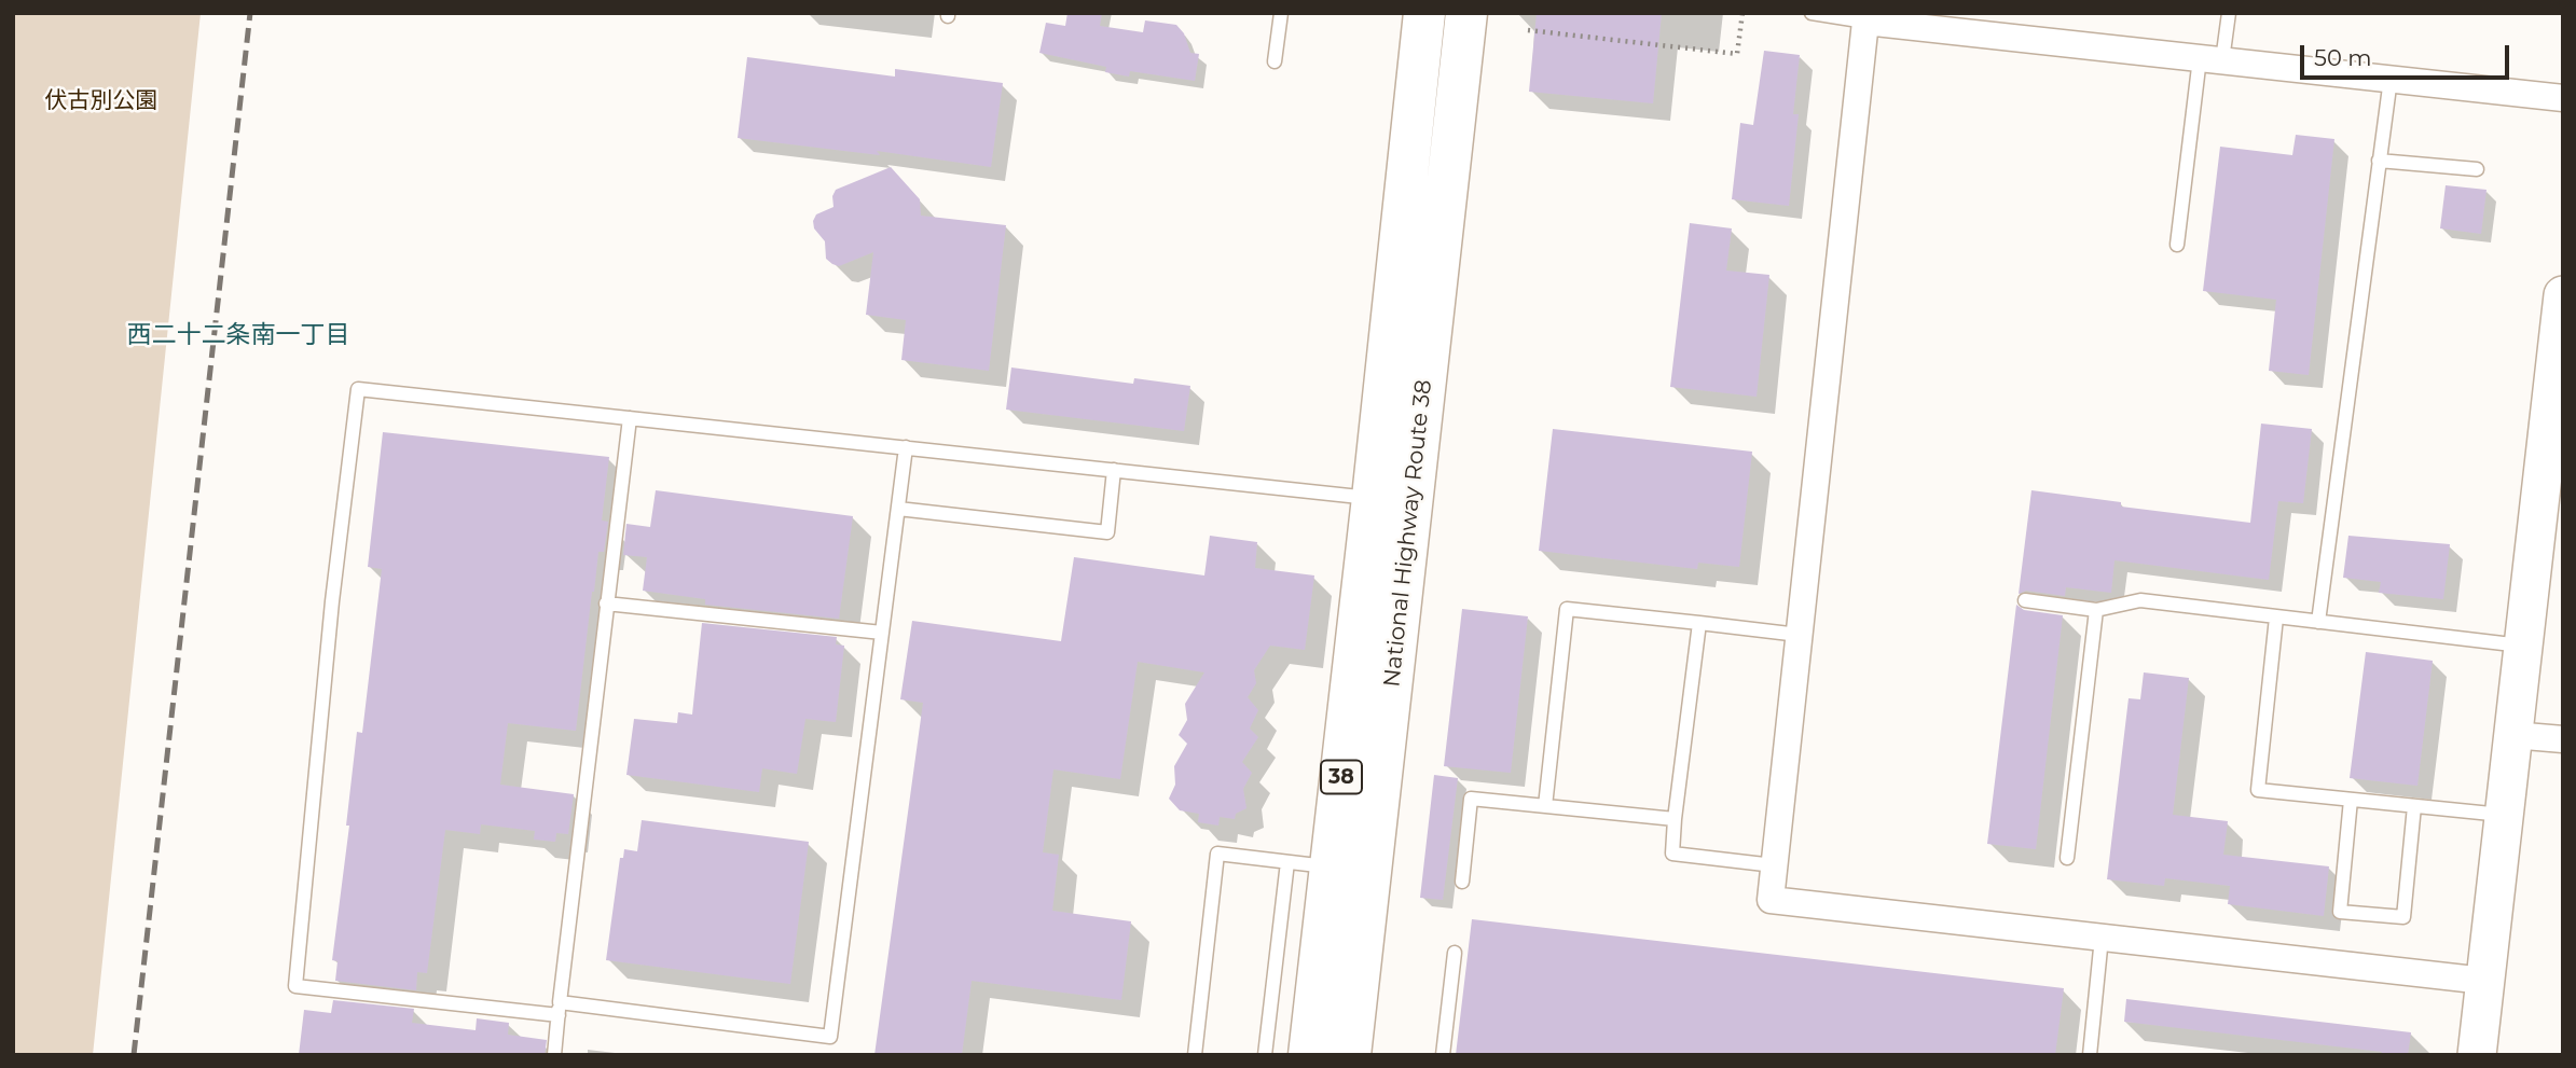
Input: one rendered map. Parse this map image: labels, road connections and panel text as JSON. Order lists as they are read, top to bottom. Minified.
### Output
{"streets":{"highway":["National Highway Route 38","38"]},"districts":["西二十二条南一丁目"],"parks":["伏古別公園"],"scale_bar":"50 m"}
